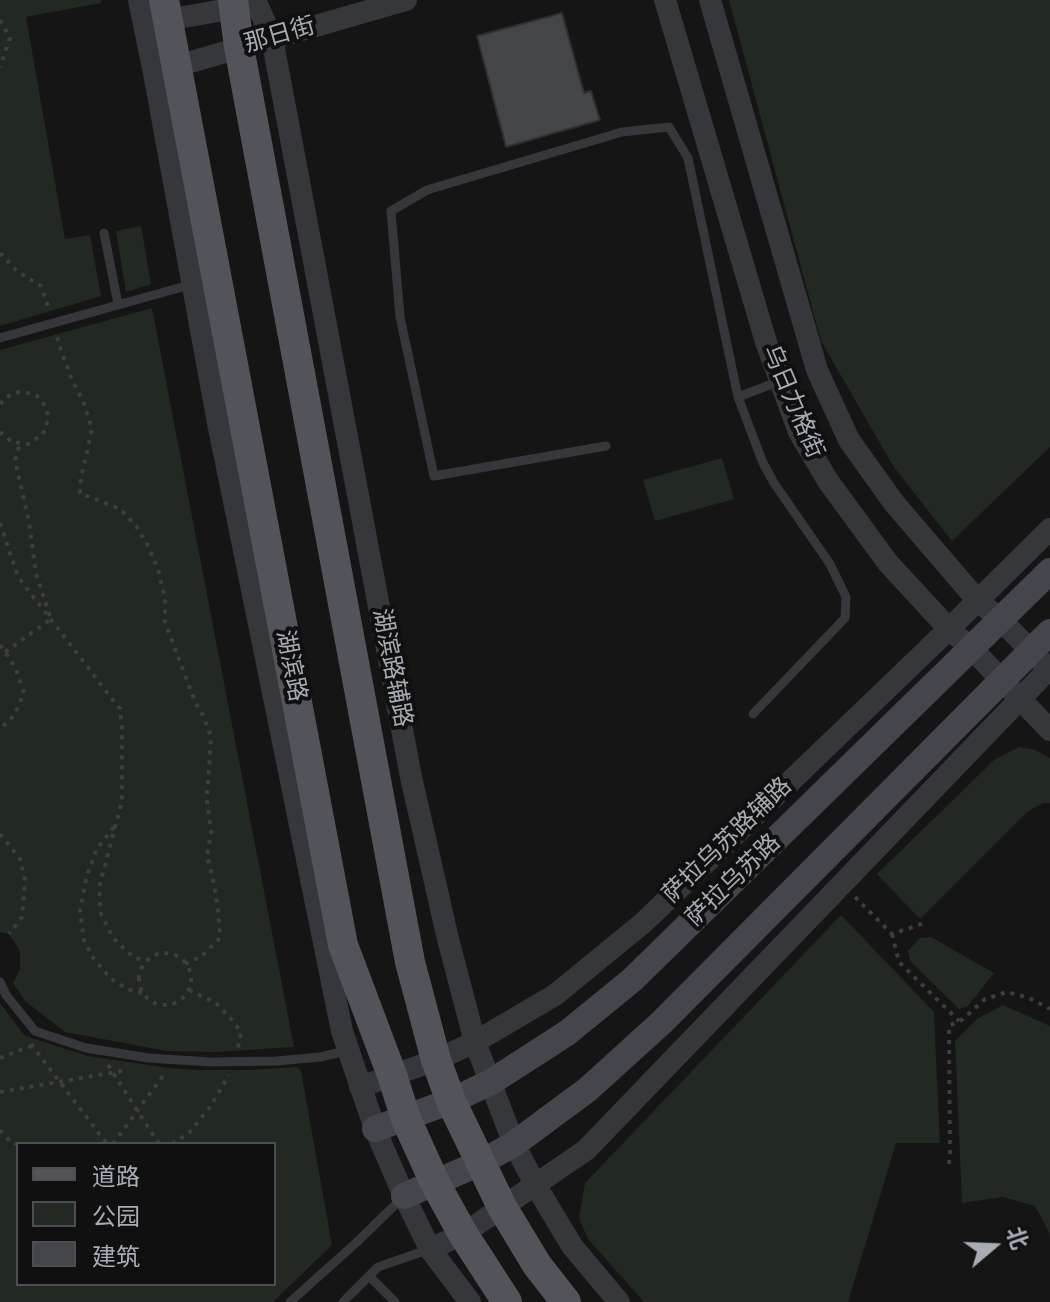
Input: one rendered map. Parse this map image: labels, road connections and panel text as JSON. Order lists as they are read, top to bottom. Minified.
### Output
{"streets":{"main road":["湖滨路","萨拉乌苏路"],"street":["那日街","乌日力格街","湖滨路辅路","萨拉乌苏路辅路"]},"crossings":[["那日街","湖滨路"],["那日街","湖滨路辅路"],["乌日力格街","萨拉乌苏路辅路"],["乌日力格街","萨拉乌苏路"],["湖滨路","萨拉乌苏路辅路"],["湖滨路","萨拉乌苏路"],["湖滨路辅路","萨拉乌苏路辅路"],["湖滨路辅路","萨拉乌苏路"]],"legend":["道路","公园","建筑"],"north":"right"}
